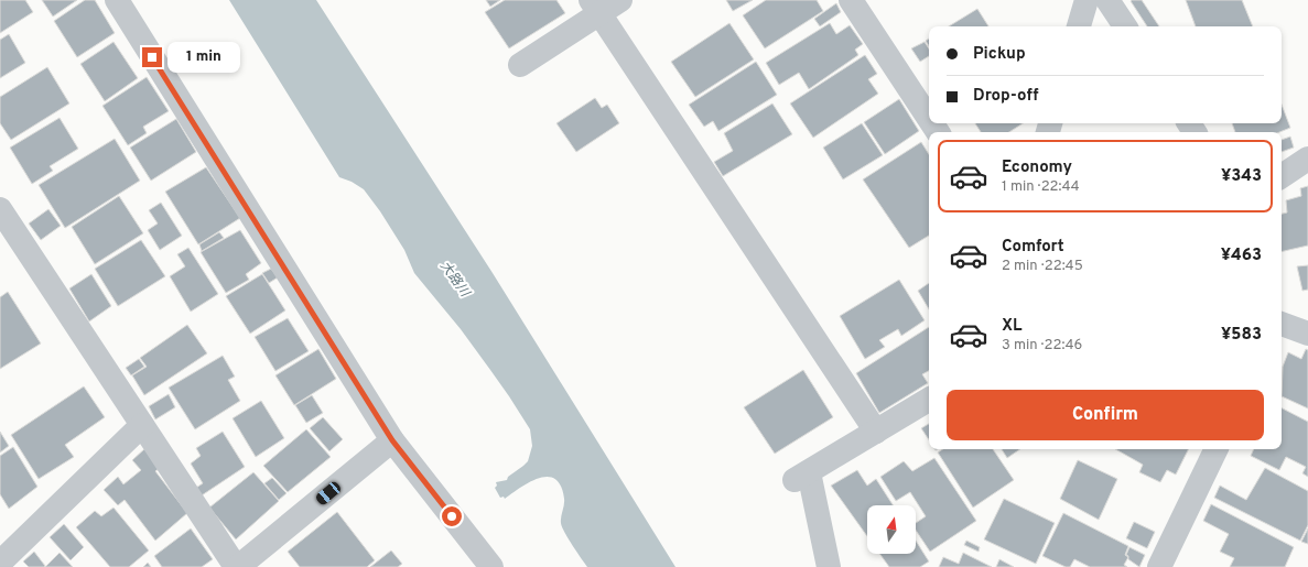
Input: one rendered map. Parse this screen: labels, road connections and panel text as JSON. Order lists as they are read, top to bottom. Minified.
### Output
{"water":["大路川"],"north":"top","page":{"banner":["Pickup","Drop-off"],"bubble":"1 min","list":[{"name":"Economy","note":"1 min · 22:44","value":"¥343"},{"name":"Comfort","note":"2 min · 22:45","value":"¥463"},{"name":"XL","note":"3 min · 22:46","value":"¥583"}],"buttons":"Confirm"}}
